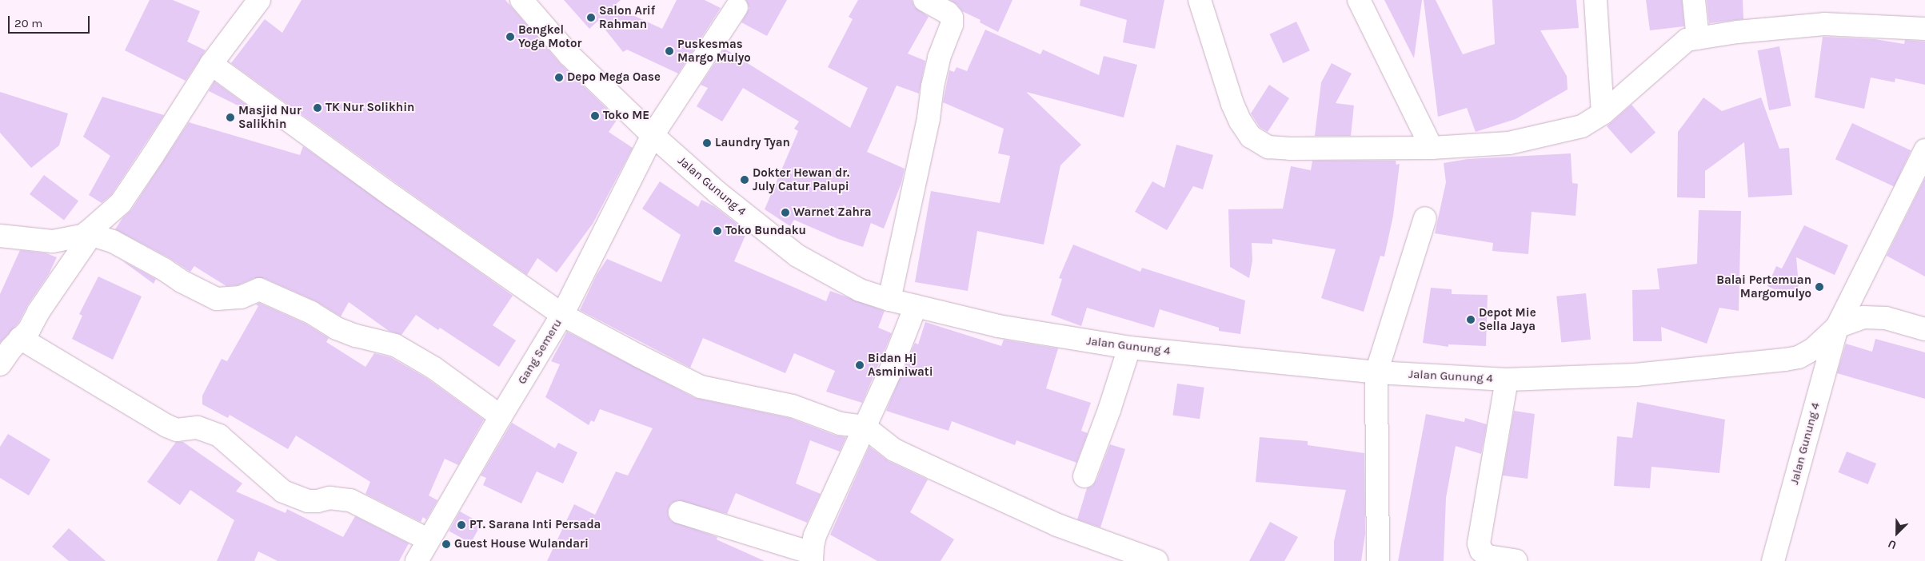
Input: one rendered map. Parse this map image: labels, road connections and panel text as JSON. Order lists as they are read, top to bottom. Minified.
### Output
{"streets":{"street":["Jalan Gunung 4","Gang Semeru"]},"crossings":[["Jalan Gunung 4","Gang Semeru"]],"places":["Salon Arif Rahman","Bengkel Yoga Motor","Puskesmas Margo Mulyo","Depo Mega Oase","TK Nur Solikhin","Toko ME","Masjid Nur Salikhin","Laundry Tyan","Dokter Hewan dr. July Catur Palupi","Warnet Zahra","Toko Bundaku","Balai Pertemuan Margomulyo","Depot Mie Sella Jaya","Bidan Hj Asminiwati","PT. Sarana Inti Persada","Guest House Wulandari"],"scale_bar":"20 m","north":"bottom left"}
